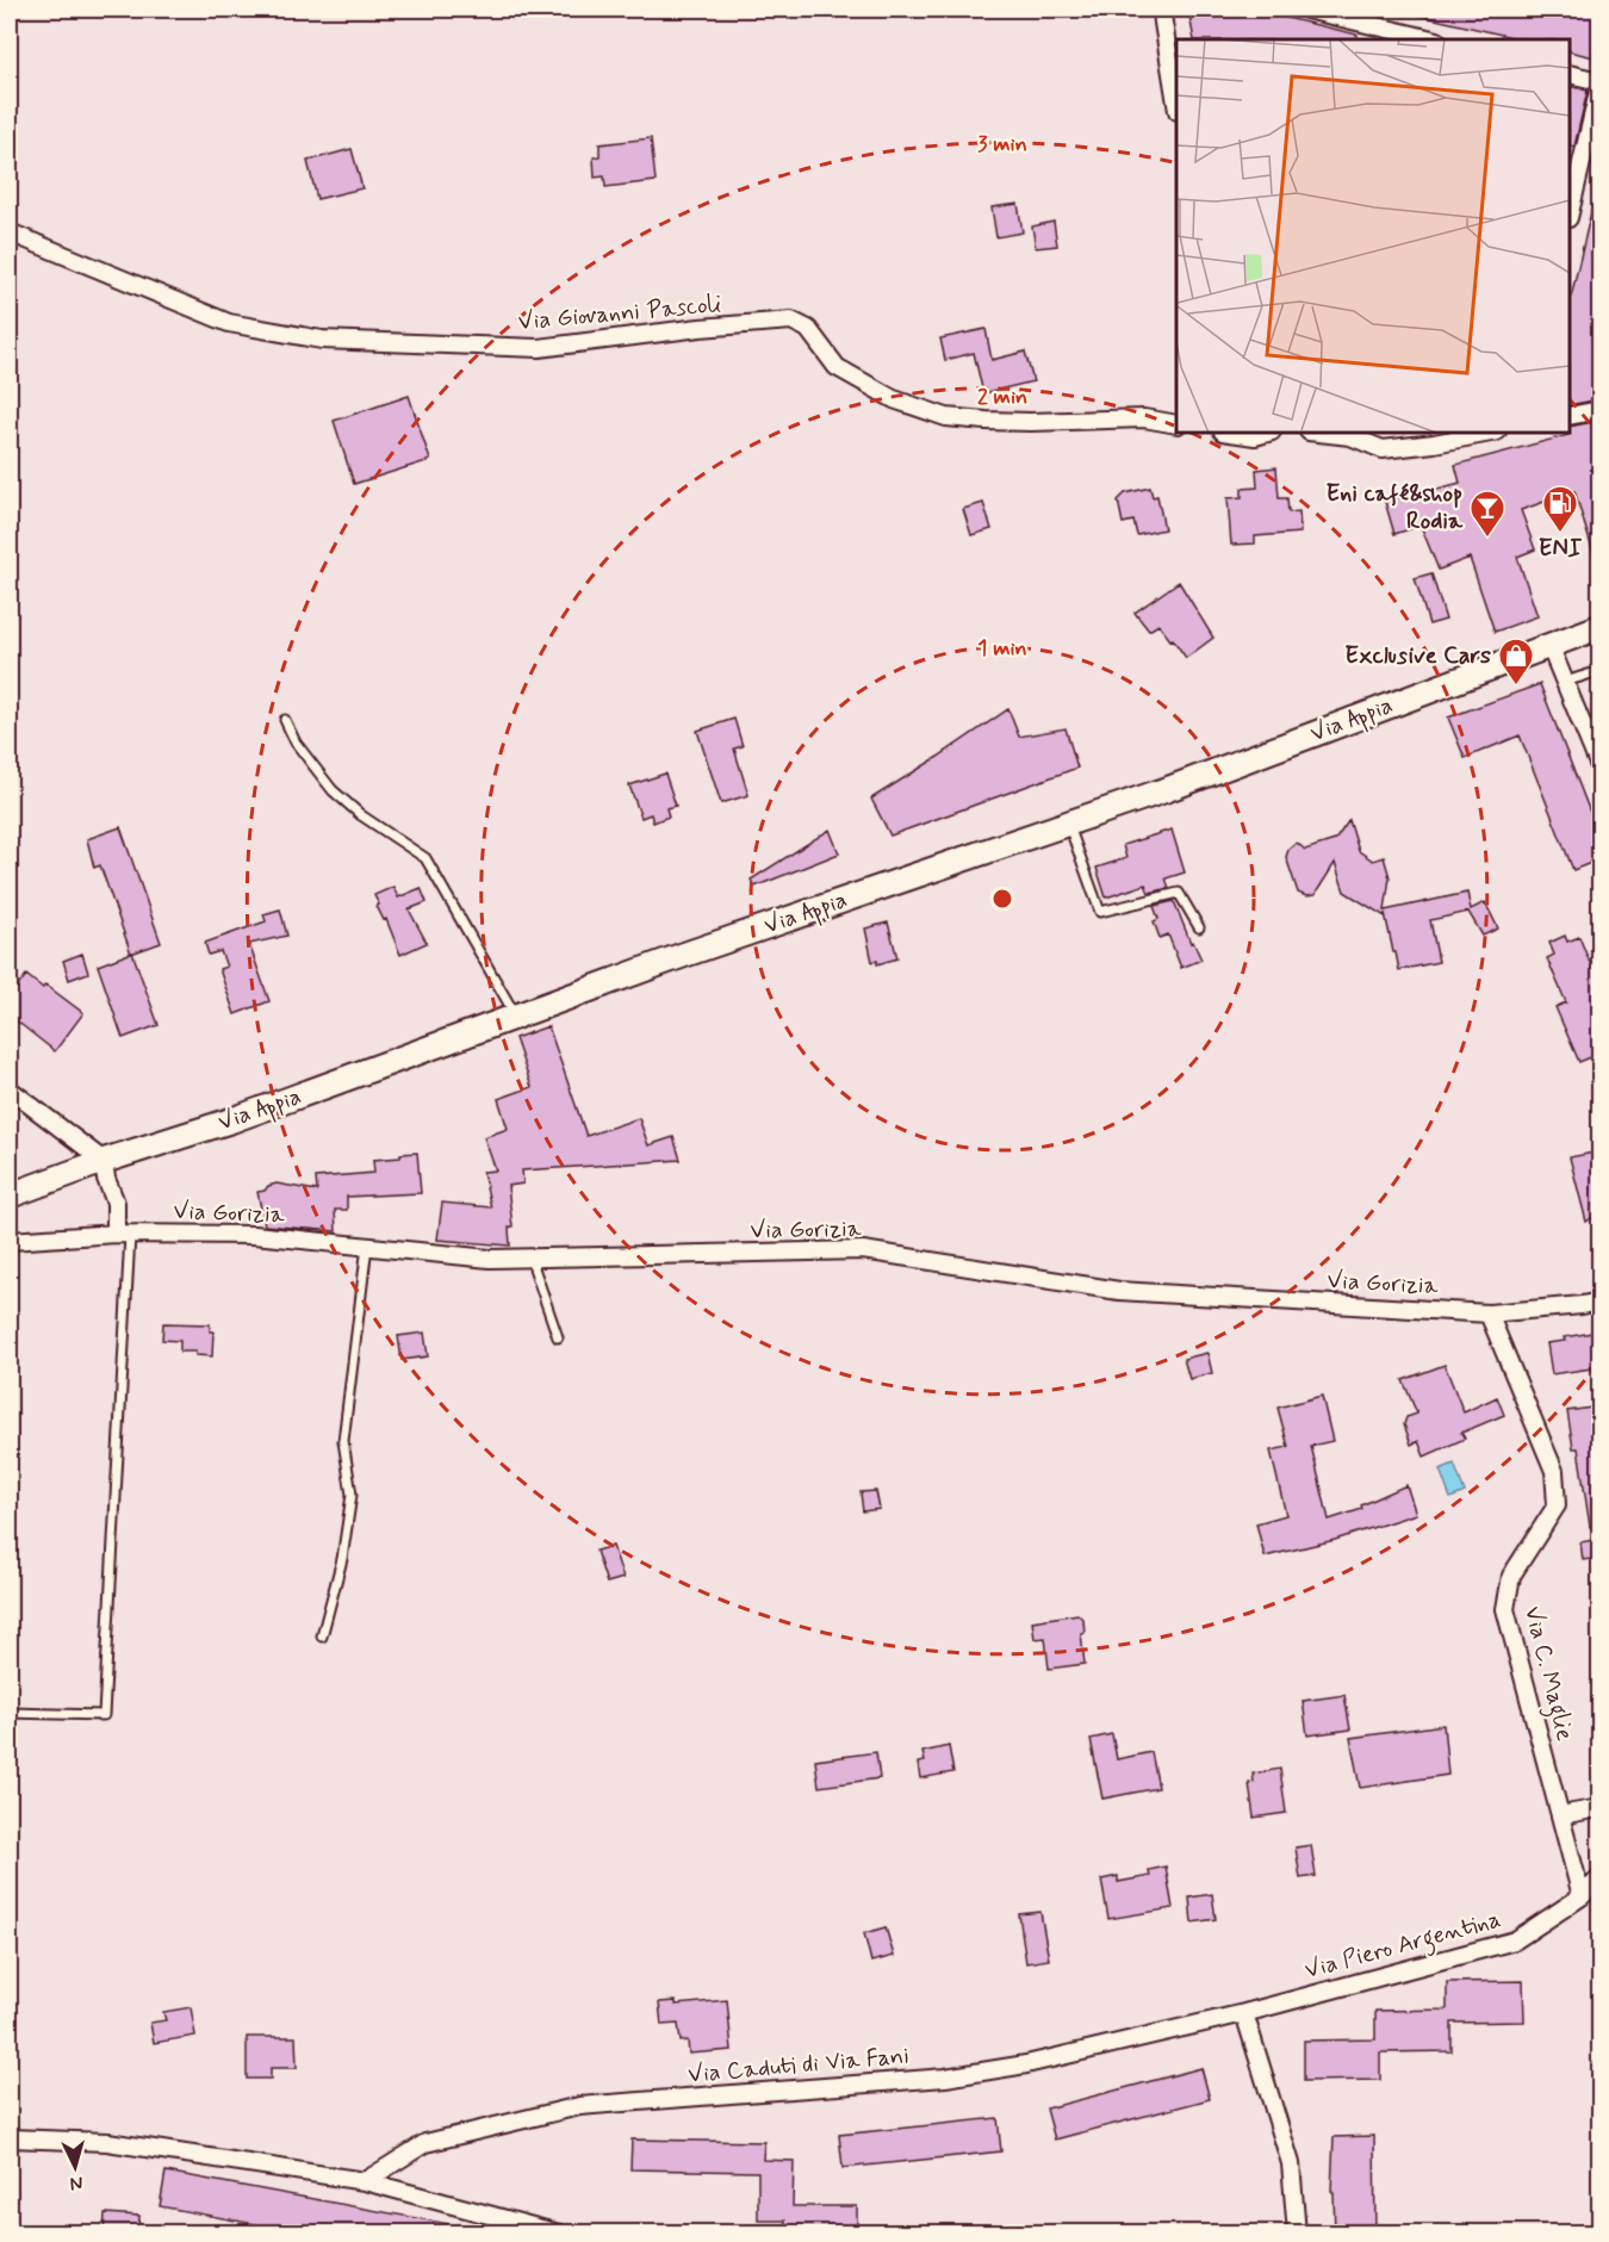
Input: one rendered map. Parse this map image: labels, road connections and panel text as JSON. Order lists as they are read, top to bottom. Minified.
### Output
{"streets":{"main road":["Via Appia"],"street":["Via Giovanni Pascoli","Via Gorizia","Via C. Maglie","Via Piero Argentina","Via Caduti di Via Fani"]},"crossings":[["Via Gorizia","Via C. Maglie"],["Via C. Maglie","Via Piero Argentina"],["Via Piero Argentina","Via Caduti di Via Fani"]],"places":{"fuel station":["ENI"],"bar":["Eni café&shop Rodia"],"shop":["Exclusive Cars"]},"north":"bottom","rings":["3 min","2 min","1 min"]}
